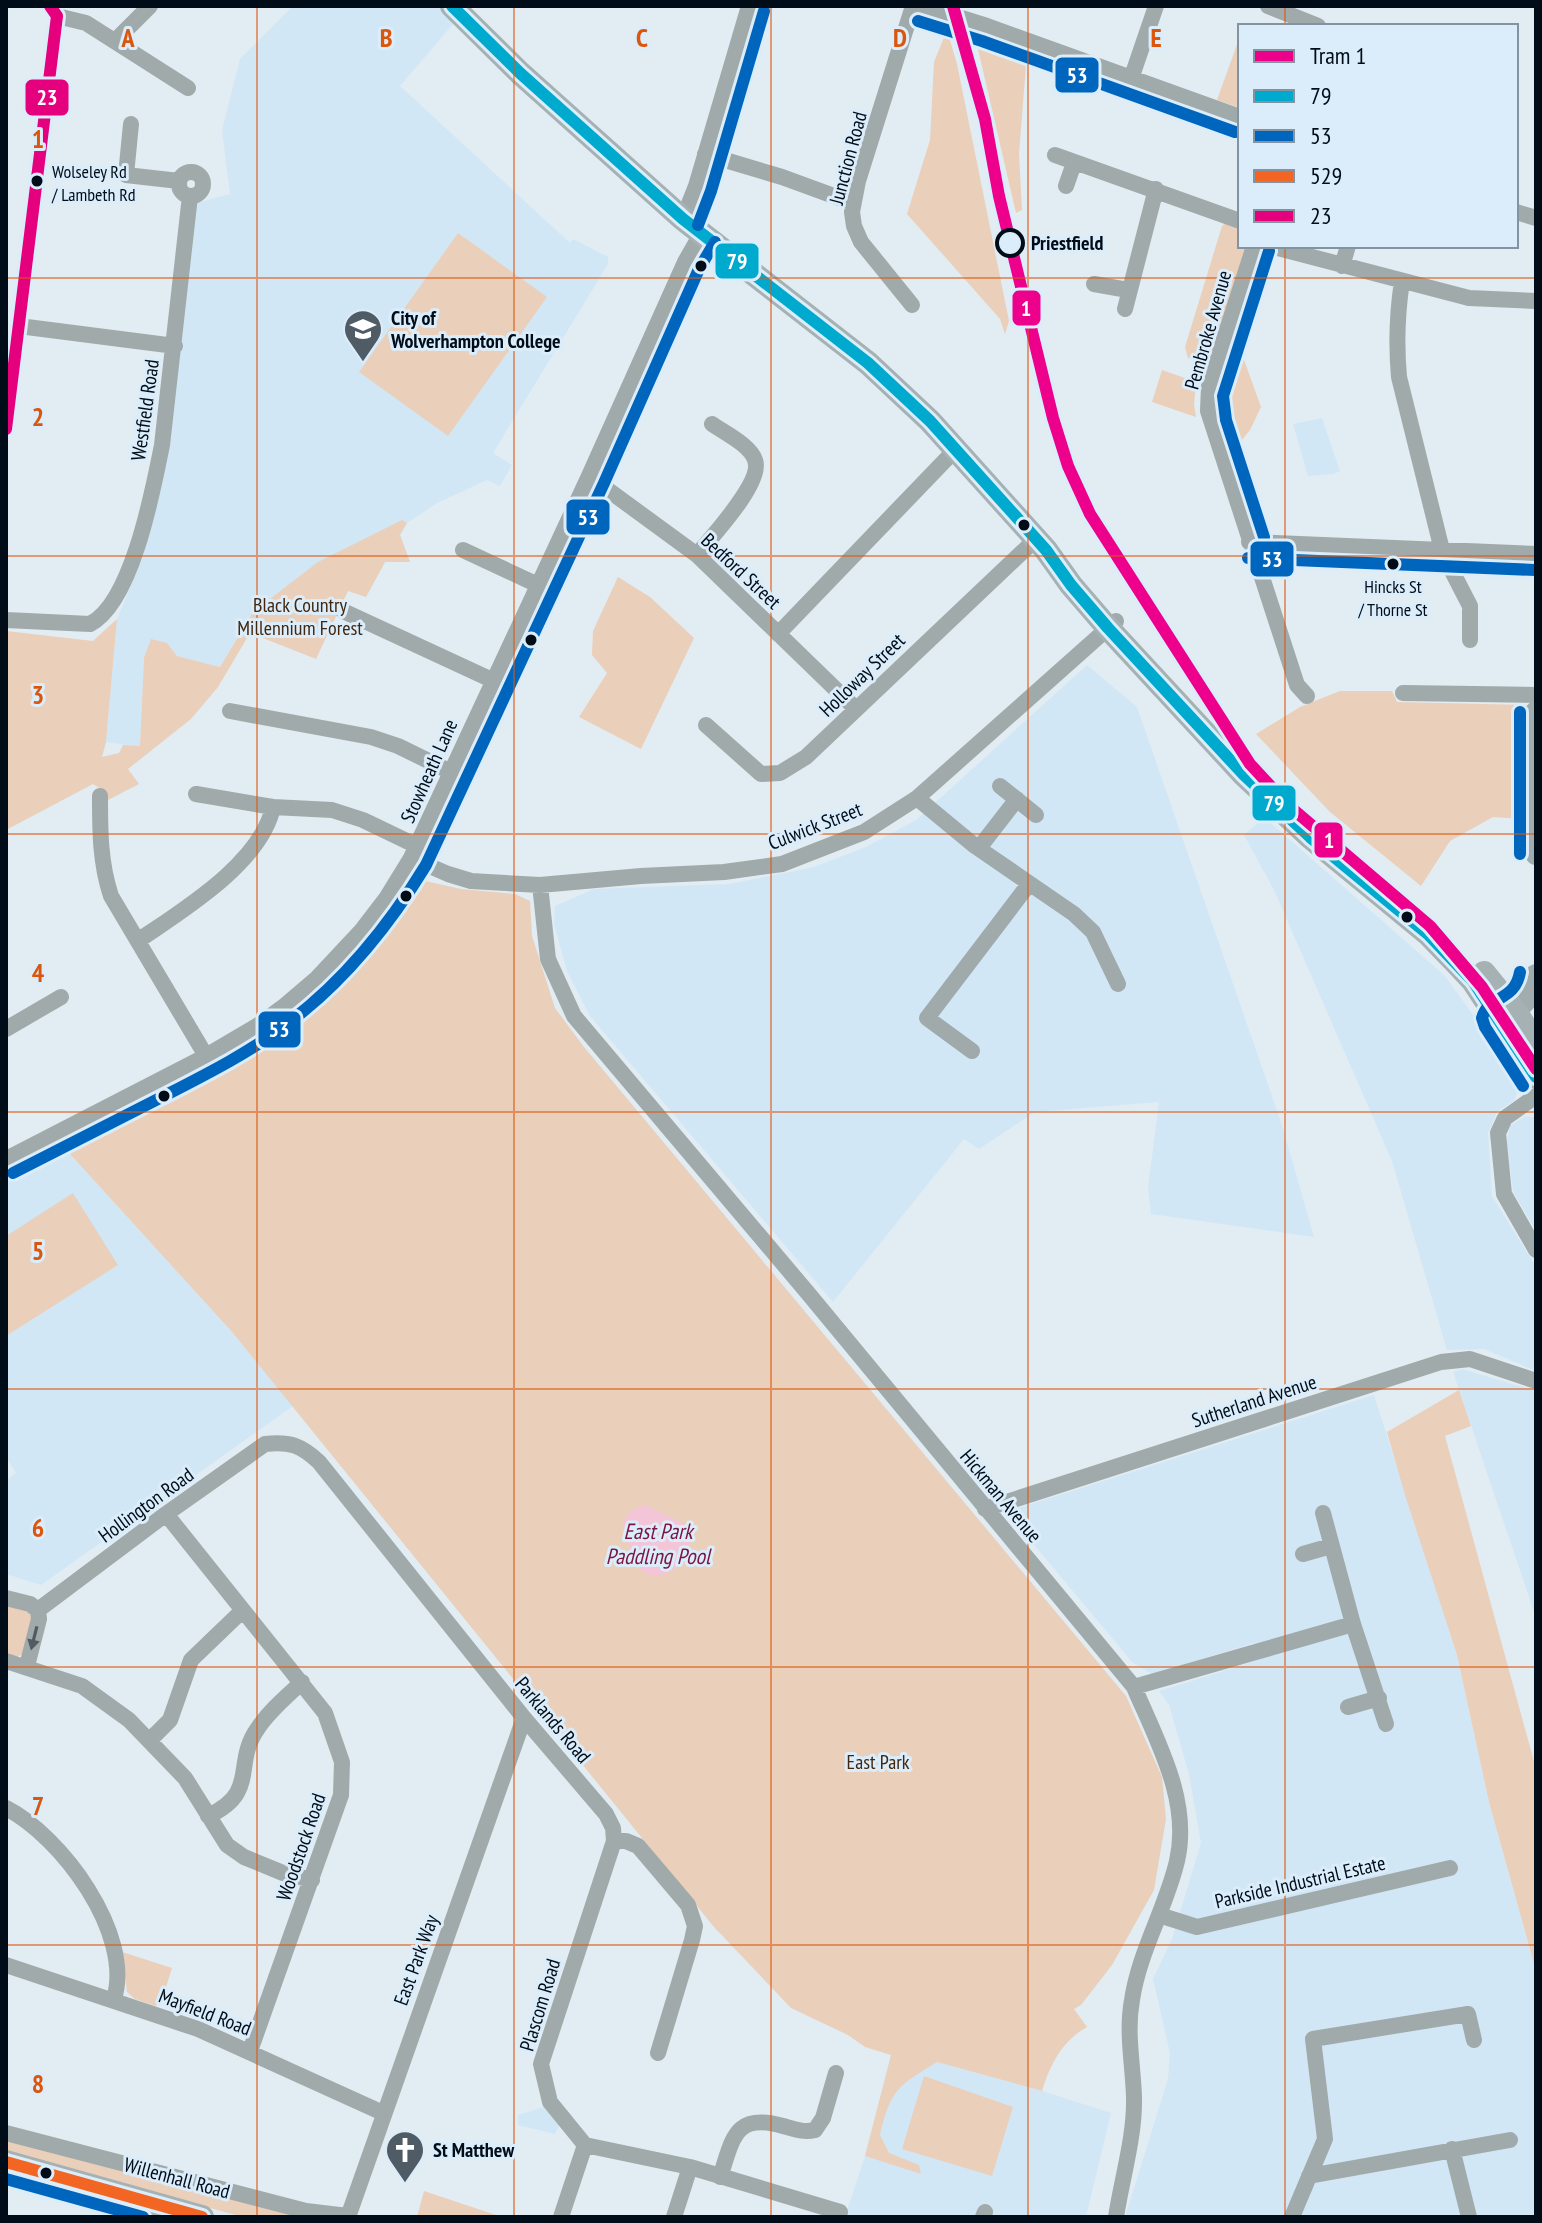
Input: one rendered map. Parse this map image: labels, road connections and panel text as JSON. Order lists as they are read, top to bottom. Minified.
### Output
{"streets":{"highway":["Willenhall Road"],"street":["Junction Road","Pembroke Avenue","Westfield Road","Bedford Street","Holloway Street","Stowheath Lane","Culwick Street","Sutherland Avenue","Hickman Avenue","Hollington Road","Parklands Road","Woodstock Road","Parkside Industrial Estate","East Park Way","Plascom Road","Mayfield Road"]},"crossings":[["Bedford Street","Holloway Street"],["Bedford Street","Stowheath Lane"],["Stowheath Lane","Culwick Street"],["Culwick Street","Hickman Avenue"],["Sutherland Avenue","Hickman Avenue"],["Hickman Avenue","Parkside Industrial Estate"],["Hollington Road","Parklands Road"],["Hollington Road","Woodstock Road"],["Parklands Road","East Park Way"],["Parklands Road","Plascom Road"],["Woodstock Road","Mayfield Road"],["East Park Way","Mayfield Road"],["East Park Way","Willenhall Road"]],"water":["East Park Paddling Pool"],"parks":["Black Country Millennium Forest","East Park"],"places":{"other":["Wolseley Rd / Lambeth Rd","Priestfield","Hincks St / Thorne St"],"school or university":["City of Wolverhampton College"],"church":["St Matthew"]},"lines":["tram line 1","transit line 79","transit line 23","transit line 53","transit line 529"],"legend":["Tram 1","79","53","529","23"],"grid":{"columns":["A","B","C","D","E"],"rows":["1","2","3","4","5","6","7","8"]}}
